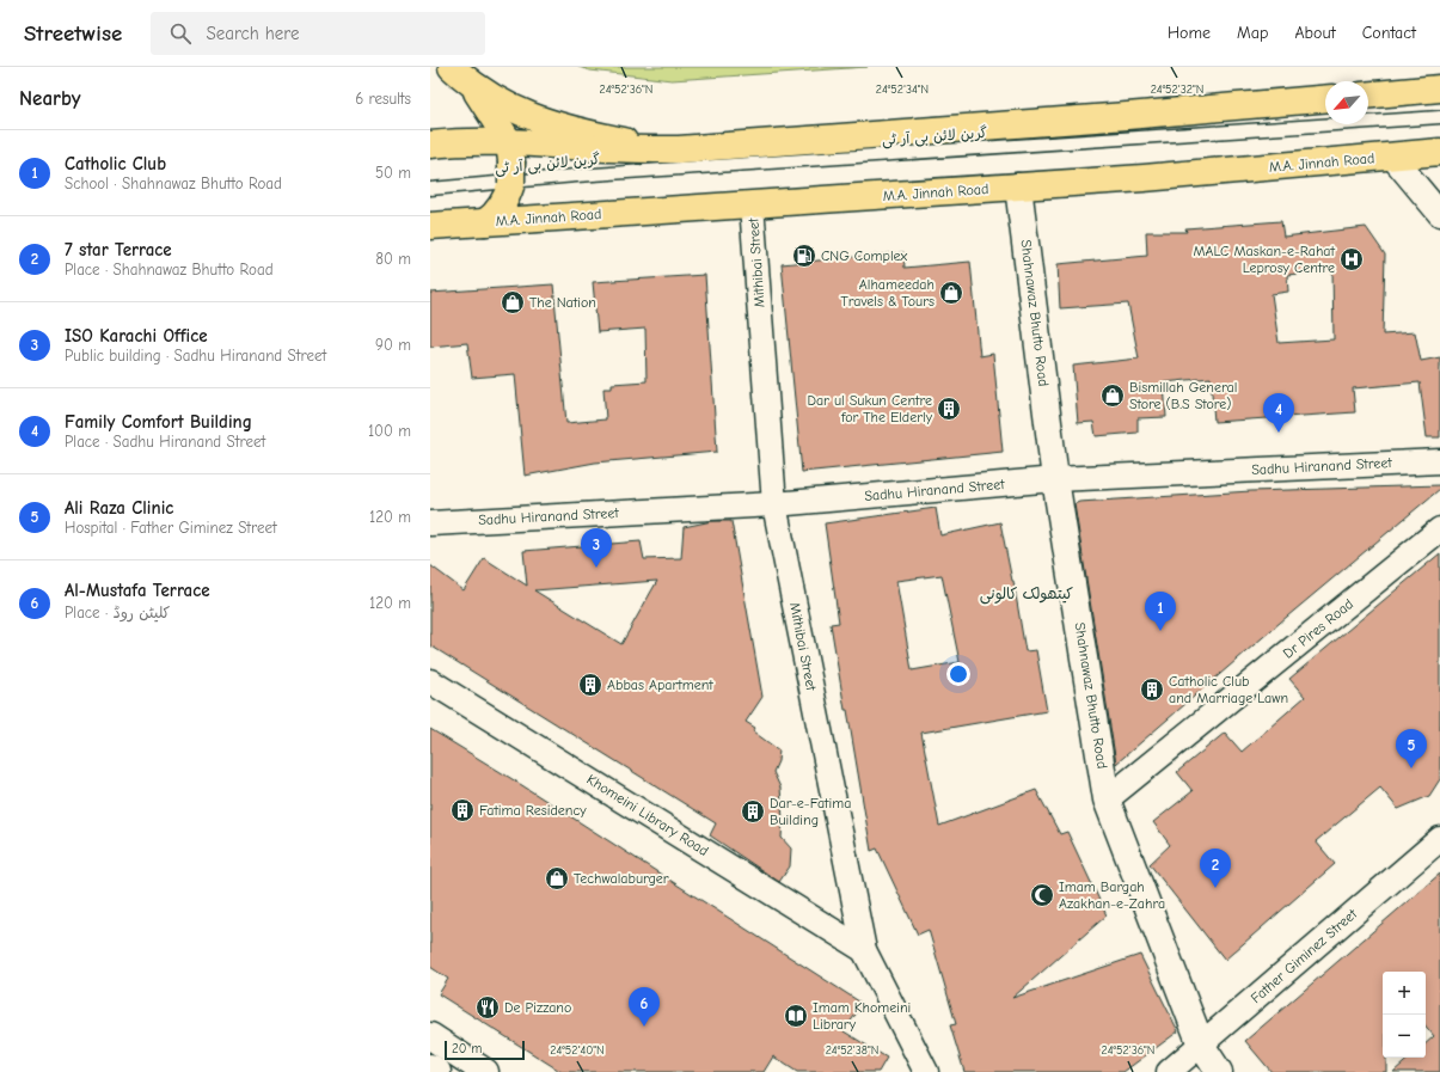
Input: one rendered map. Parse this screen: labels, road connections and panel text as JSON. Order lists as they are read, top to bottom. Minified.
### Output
{"streets":{"main road":["M.A. Jinnah Road"],"street":["Mithibai Street","Shahnawaz Bhutto Road","Sadhu Hiranand Street","Dr Pires Road","Khomeini Library Road","Father Giminez Street"],"lane":["گرین لائن بی آر ٹی"]},"crossings":[["M.A. Jinnah Road","Mithibai Street"],["M.A. Jinnah Road","Shahnawaz Bhutto Road"],["Mithibai Street","Sadhu Hiranand Street"],["Mithibai Street","Khomeini Library Road"],["Shahnawaz Bhutto Road","Sadhu Hiranand Street"],["Shahnawaz Bhutto Road","Dr Pires Road"],["Shahnawaz Bhutto Road","Father Giminez Street"]],"districts":["کیتھولک کالونی"],"places":{"fuel station":["CNG Complex"],"hospital":["MALC Maskan-e-Rahat Leprosy Centre"],"shop":["Alhameedah Travels & Tours","The Nation","Bismillah General Store (B.S Store)","Techwalaburger"],"building":["Dar ul Sukun Centre for The Elderly","Abbas Apartment","Catholic Club and Marriage Lawn","Fatima Residency","Dar-e-Fatima Building"],"mosque":["Imam Bargah Azakhan-e-Zahra"],"restaurant":["De Pizzano"],"library":["Imam Khomeini Library"]},"scale_bar":"20 m","north":"bottom left","page":{"header":"Streetwise","search":"Search here","nav":["Home","Map","About","Contact"],"heading":["Nearby","6 results"],"list":[{"mark":"1","name":"Catholic Club","note":"School · Shahnawaz Bhutto Road","value":"50 m"},{"mark":"2","name":"7 star Terrace","note":"Place · Shahnawaz Bhutto Road","value":"80 m"},{"mark":"3","name":"ISO Karachi Office","note":"Public building · Sadhu Hiranand Street","value":"90 m"},{"mark":"4","name":"Family Comfort Building","note":"Place · Sadhu Hiranand Street","value":"100 m"},{"mark":"5","name":"Ali Raza Clinic","note":"Hospital · Father Giminez Street","value":"120 m"},{"mark":"6","name":"Al-Mustafa Terrace","note":"Place · کلیٹن روڈ","value":"120 m"}],"pins":["4","3","1","5","2","6"],"map_buttons":["+","−"],"scale":"20 m"},"coordinates":["24°52'36\"N","24°52'34\"N","24°52'32\"N","24°52'40\"N","24°52'38\"N"]}
